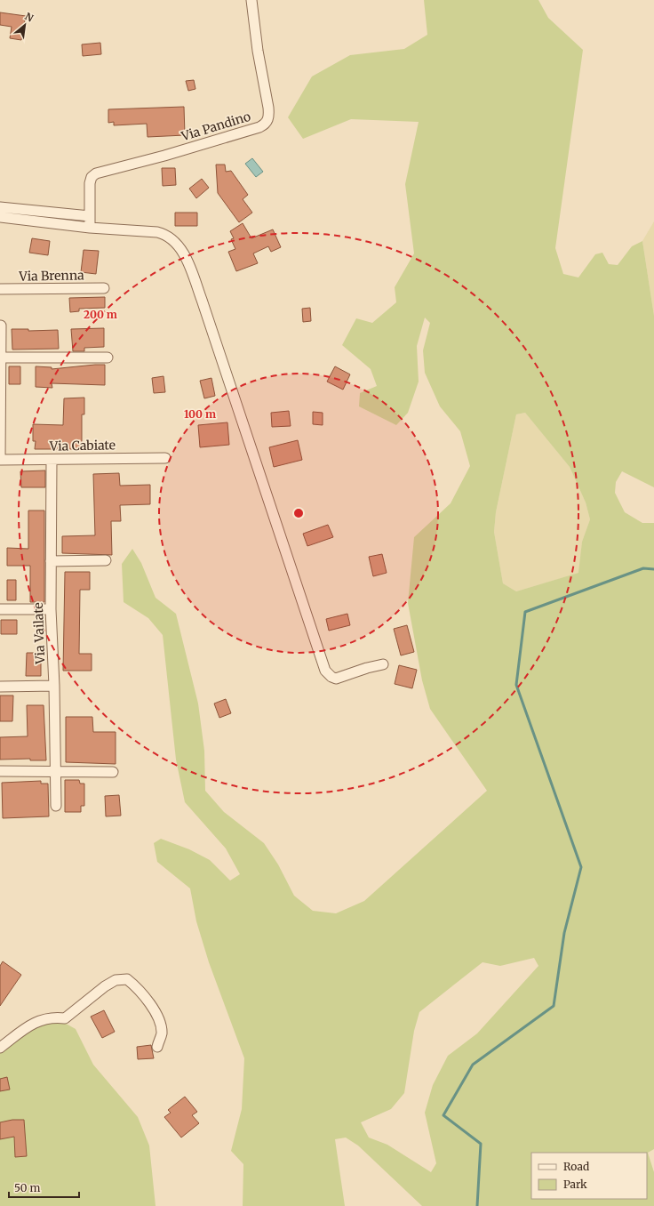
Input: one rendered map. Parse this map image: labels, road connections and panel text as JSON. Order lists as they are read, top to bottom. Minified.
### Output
{"streets":{"street":["Via Pandino","Via Brenna","Via Cabiate","Via Vailate"]},"crossings":[["Via Cabiate","Via Vailate"]],"legend":["Road","Park"],"scale_bar":"50 m","north":"top right","rings":["200 m","100 m"]}
